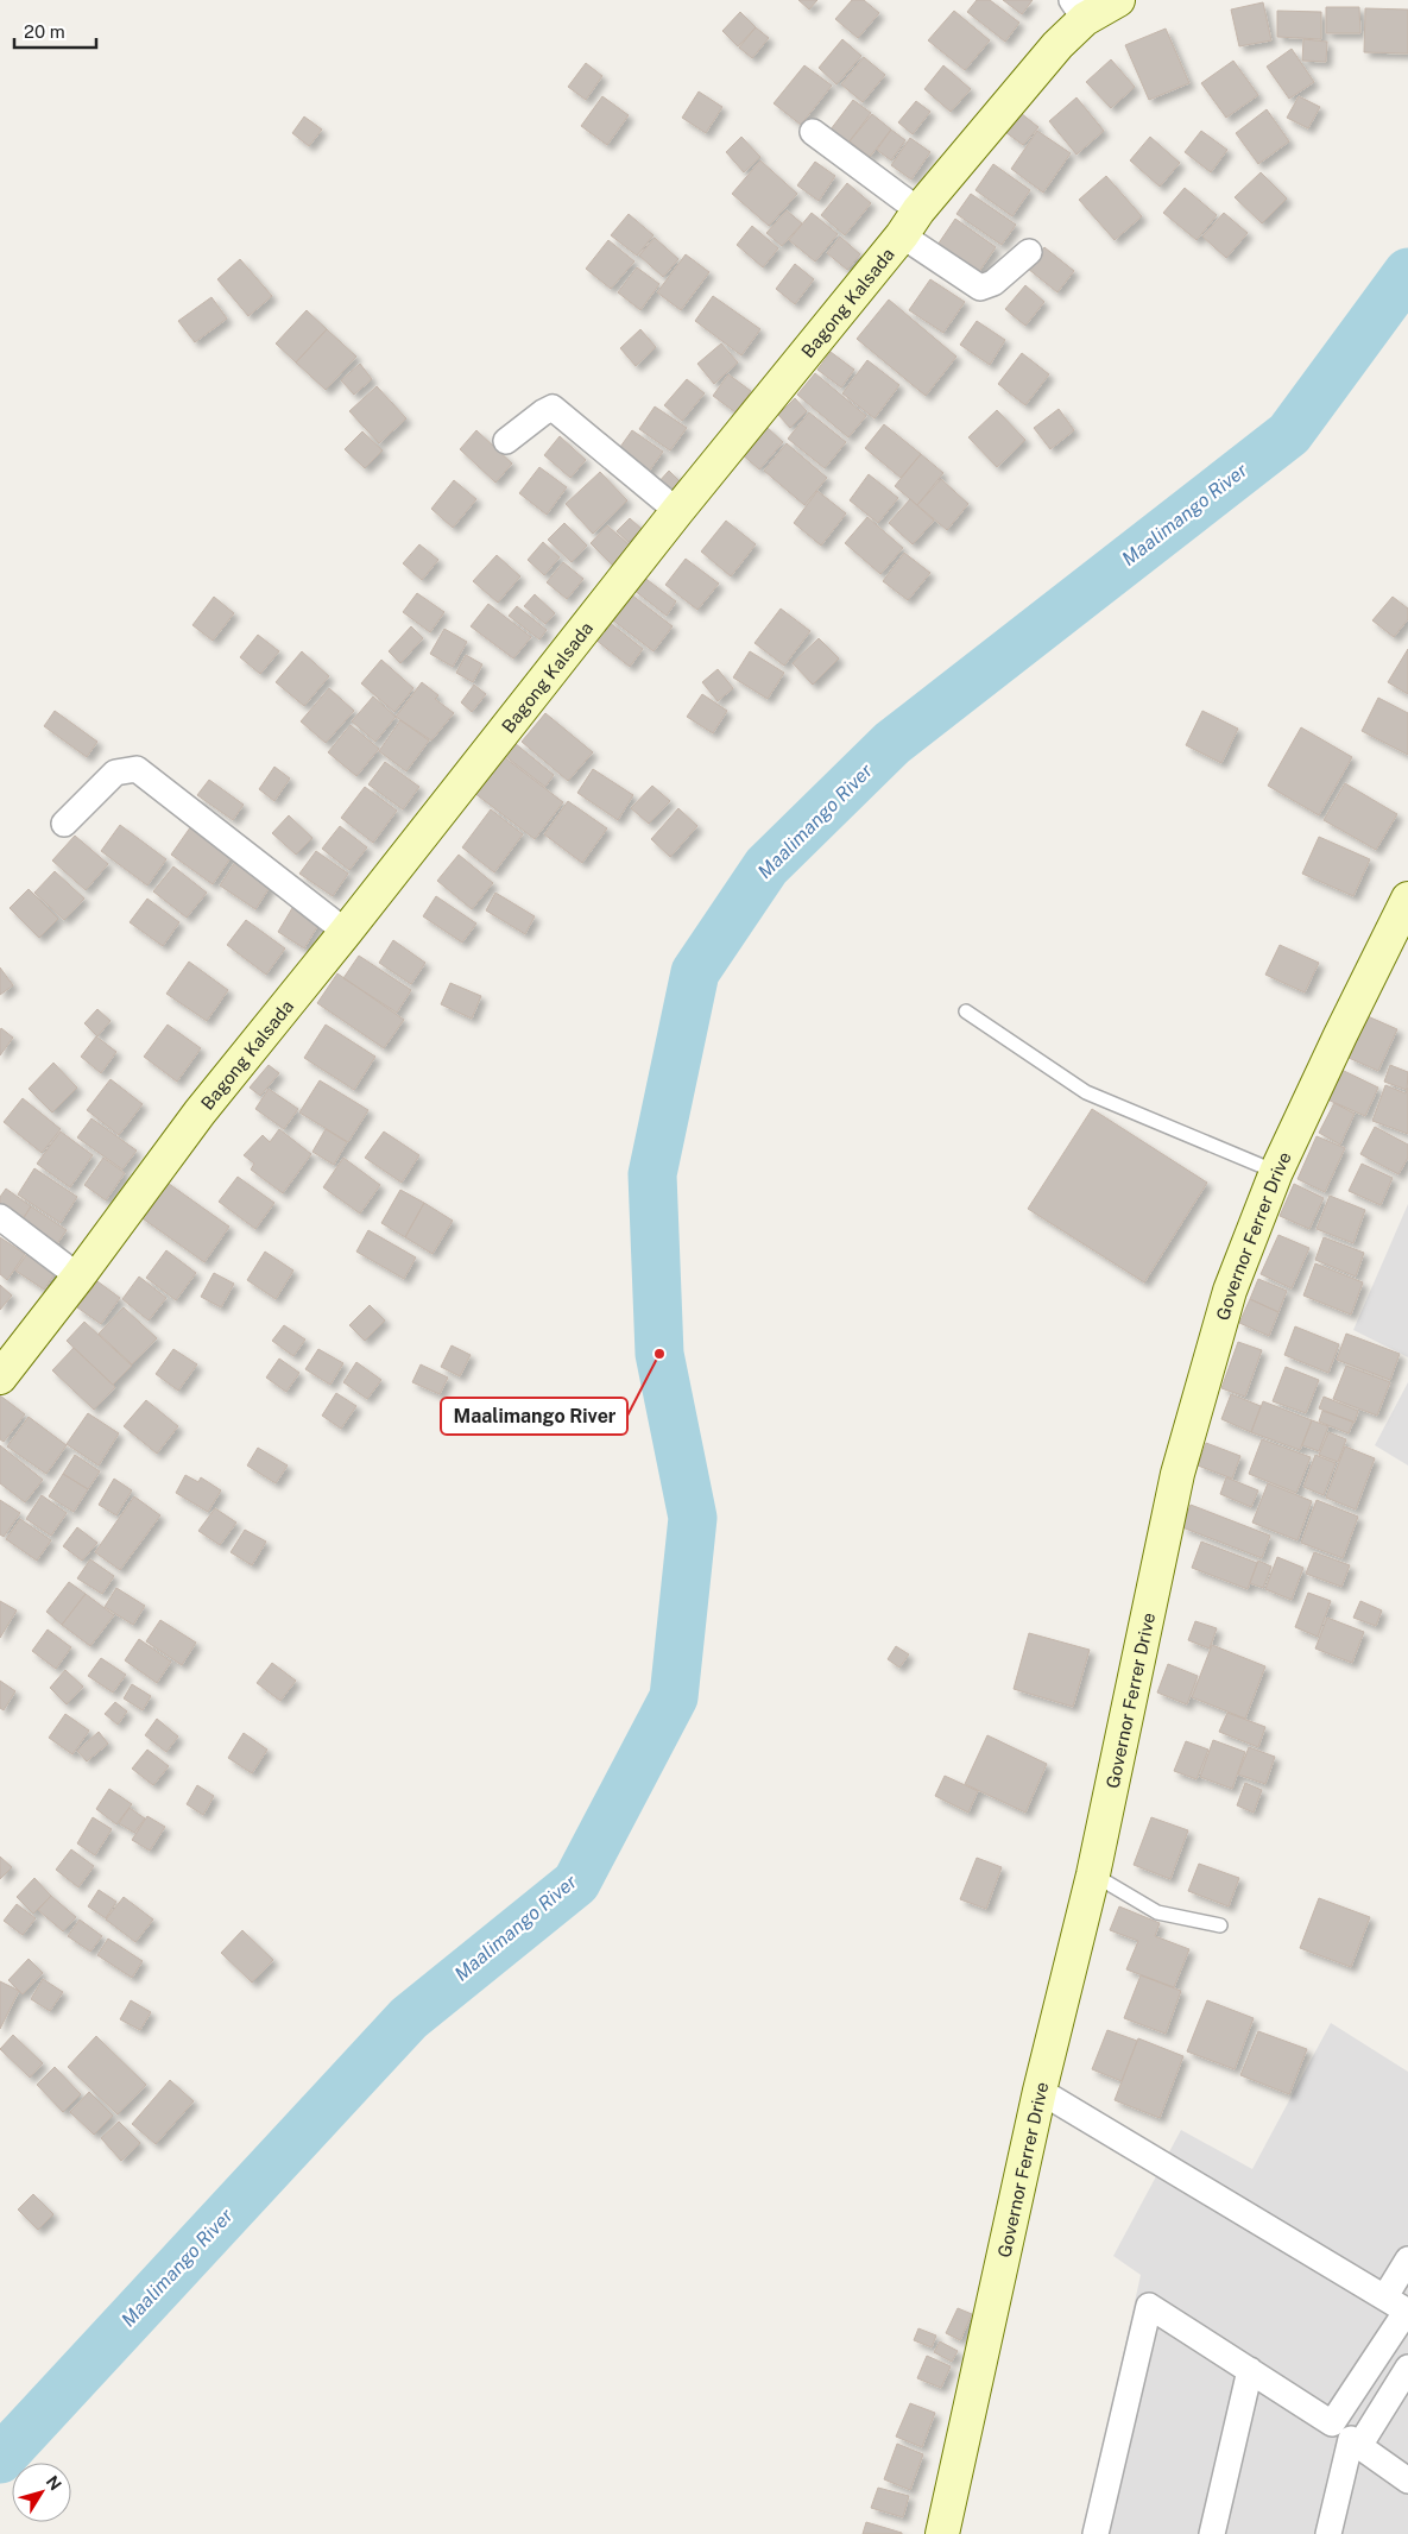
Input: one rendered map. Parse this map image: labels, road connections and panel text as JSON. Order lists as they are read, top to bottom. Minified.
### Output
{"streets":{"street":["Bagong Kalsada","Governor Ferrer Drive"]},"water":["Maalimango River"],"places":["Maalimango River"],"scale_bar":"20 m","north":"top right"}
